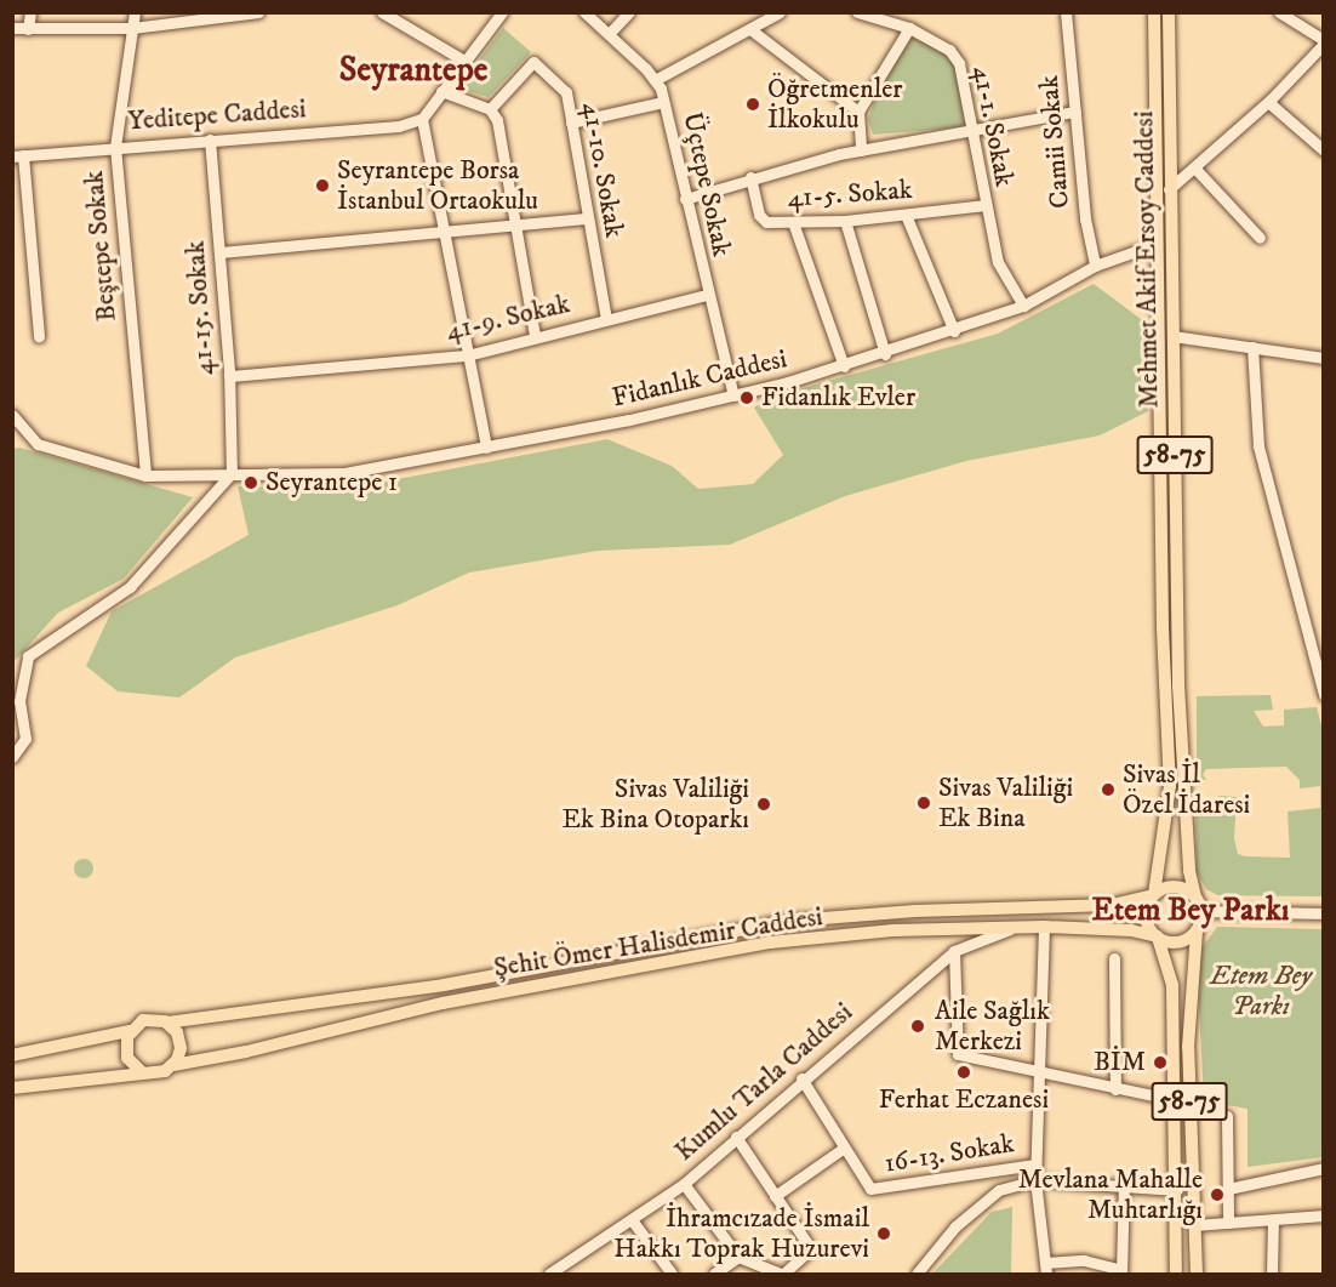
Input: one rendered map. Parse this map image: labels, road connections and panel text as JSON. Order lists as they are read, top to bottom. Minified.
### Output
{"streets":{"main road":["Mehmet Akif Ersoy Caddesi","58-75","Şehit Ömer Halisdemir Caddesi"],"street":["Yeditepe Caddesi","41-1. Sokak","Camii Sokak","41-10. Sokak","Üçtepe Sokak","41-5. Sokak","Beştepe Sokak","41-15. Sokak","41-9. Sokak","Fidanlık Caddesi","Kumlu Tarla Caddesi","16-13. Sokak"]},"crossings":[["Yeditepe Caddesi","Beştepe Sokak"],["Yeditepe Caddesi","41-15. Sokak"],["41-1. Sokak","41-5. Sokak"],["41-1. Sokak","Fidanlık Caddesi"],["Camii Sokak","Fidanlık Caddesi"],["41-10. Sokak","41-9. Sokak"],["Üçtepe Sokak","41-9. Sokak"],["Üçtepe Sokak","Fidanlık Caddesi"],["Beştepe Sokak","Fidanlık Caddesi"],["Mehmet Akif Ersoy Caddesi","Fidanlık Caddesi"],["Mehmet Akif Ersoy Caddesi","58-75"],["Mehmet Akif Ersoy Caddesi","Şehit Ömer Halisdemir Caddesi"],["41-15. Sokak","41-9. Sokak"],["41-15. Sokak","Fidanlık Caddesi"],["58-75","Şehit Ömer Halisdemir Caddesi"],["Şehit Ömer Halisdemir Caddesi","Kumlu Tarla Caddesi"]],"districts":["Seyrantepe","Etem Bey Parkı"],"parks":["Etem Bey Parkı"],"places":["Öğretmenler İlkokulu","Seyrantepe Borsa İstanbul Ortaokulu","Fidanlık Evler","Seyrantepe 1","Sivas İl Özel İdaresi","Sivas Valiliği Ek Bina","Sivas Valiliği Ek Bina Otoparkı","Aile Sağlık Merkezi","BİM","Ferhat Eczanesi","Mevlana Mahalle Muhtarlığı","İhramcızade İsmail Hakkı Toprak Huzurevi"]}
